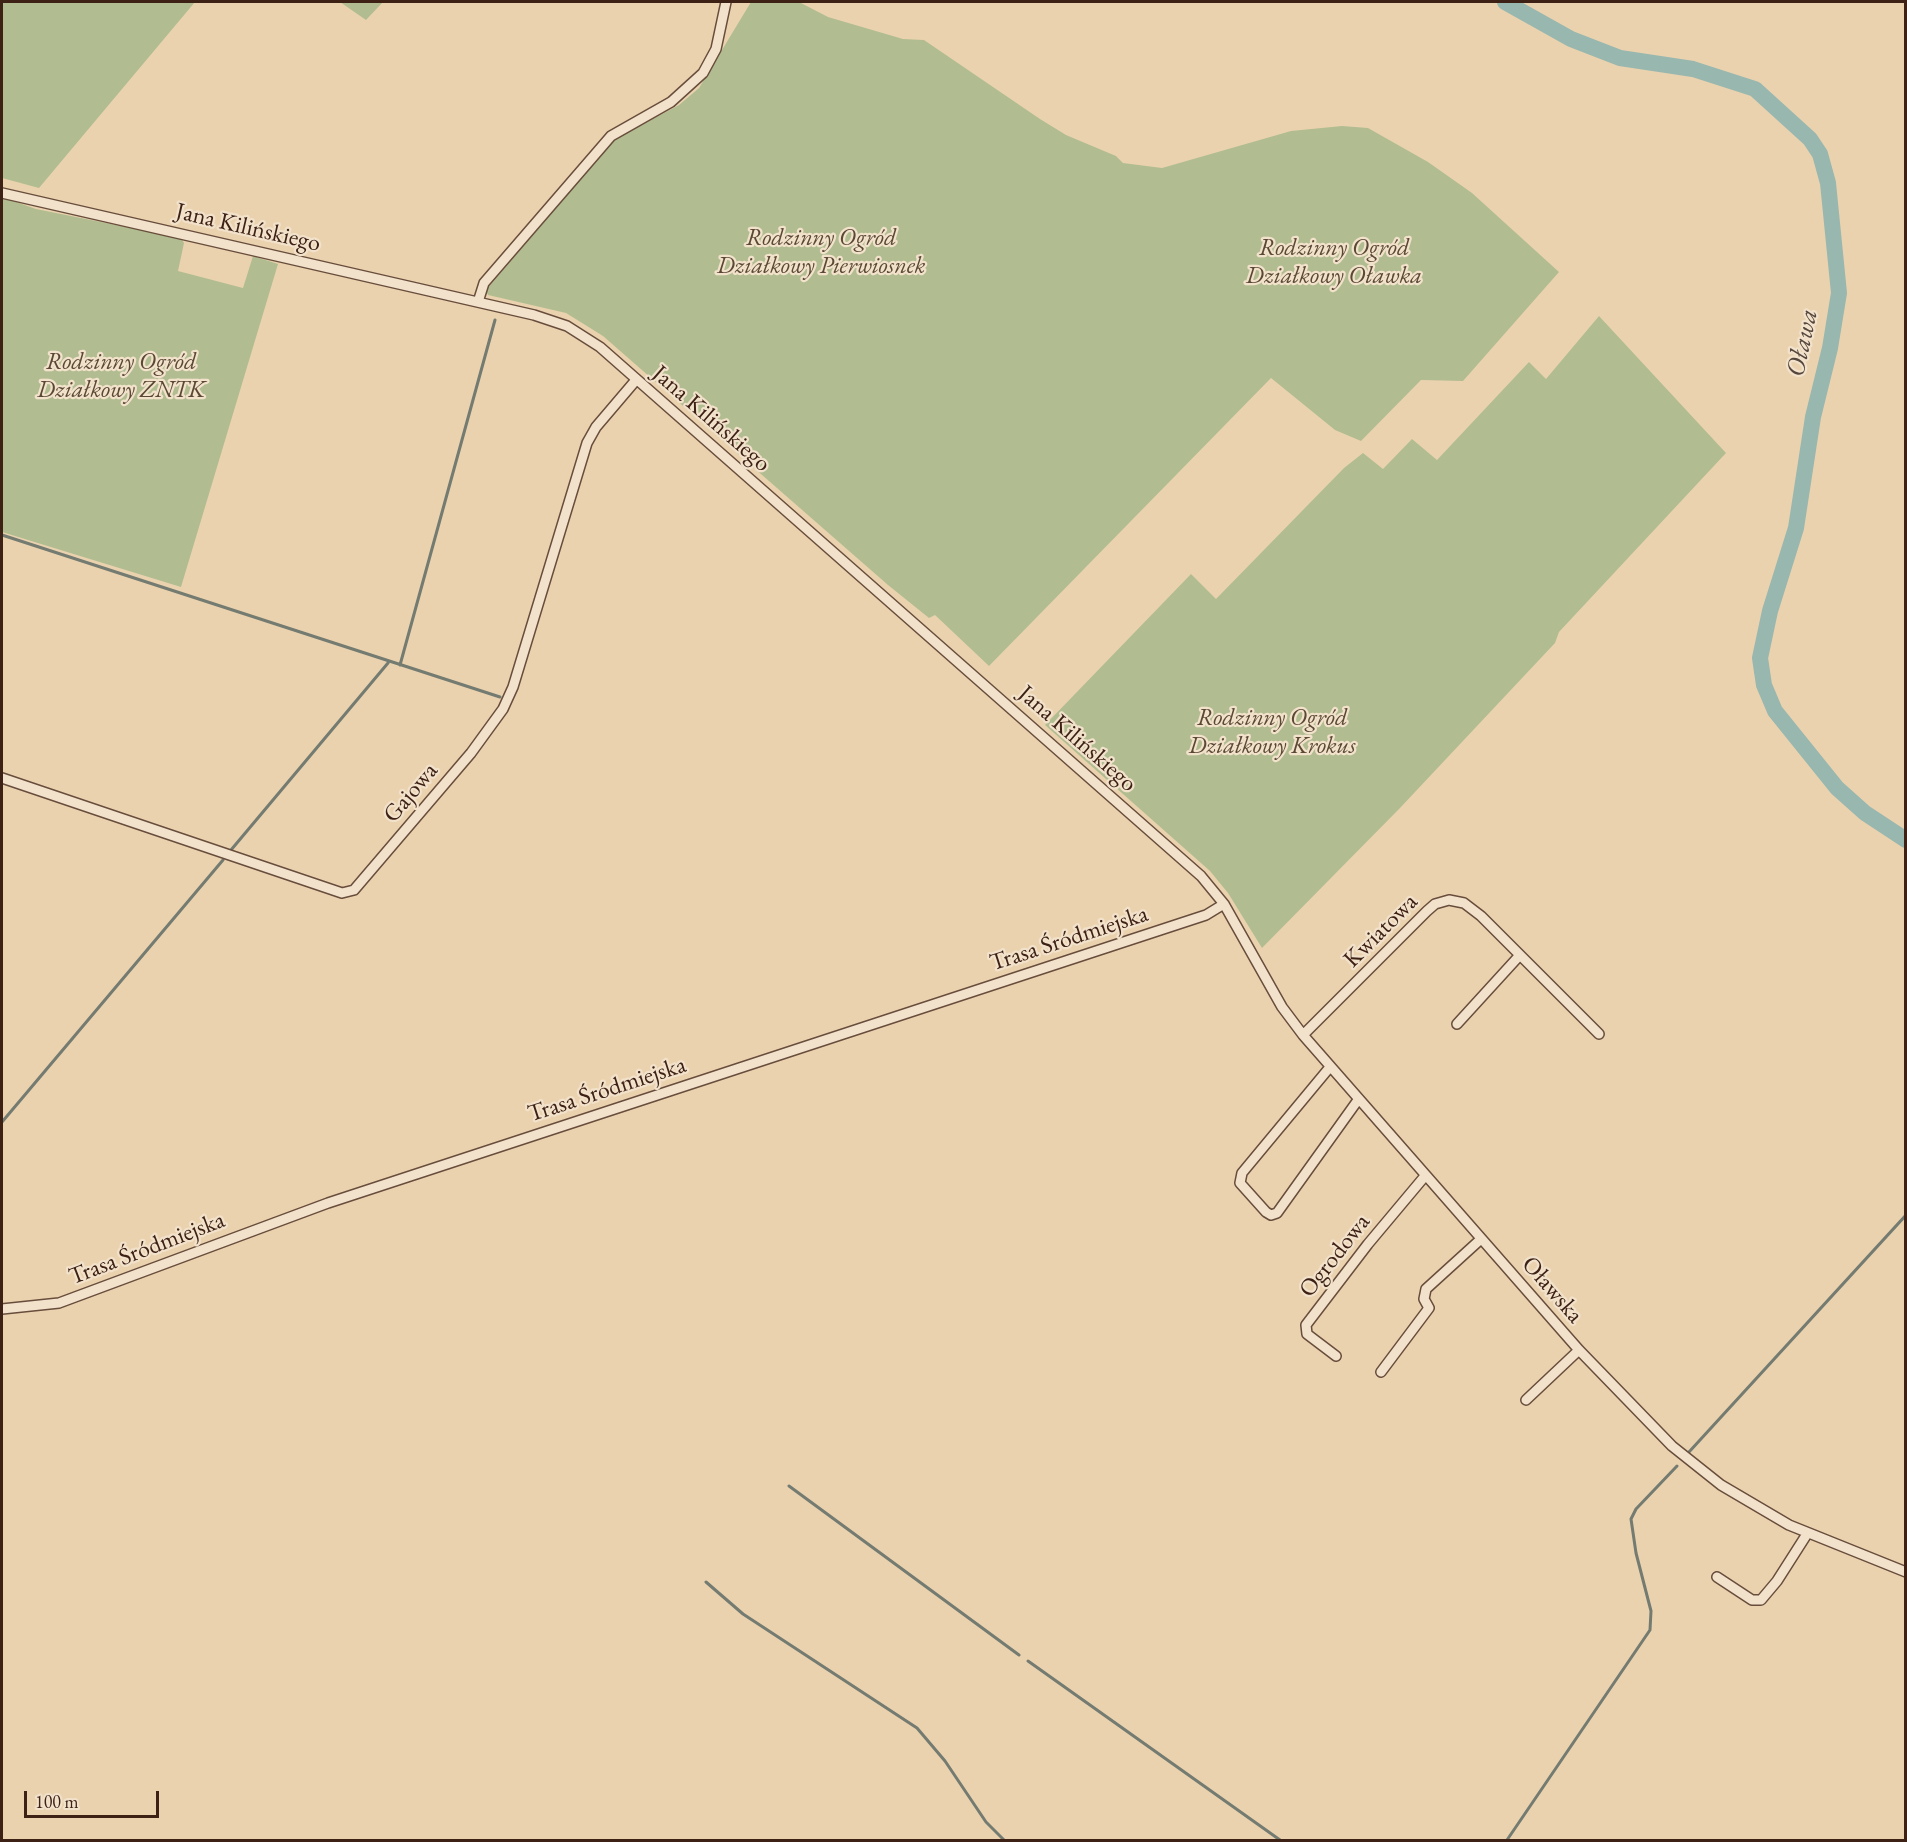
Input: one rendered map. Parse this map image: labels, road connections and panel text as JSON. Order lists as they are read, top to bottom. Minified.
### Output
{"streets":{"street":["Jana Kilińskiego","Gajowa","Kwiatowa","Trasa Śródmiejska","Ogrodowa","Oławska"]},"crossings":[["Jana Kilińskiego","Gajowa"],["Jana Kilińskiego","Trasa Śródmiejska"],["Jana Kilińskiego","Oławska"],["Kwiatowa","Oławska"],["Ogrodowa","Oławska"]],"water":["Oława"],"parks":["Rodzinny Ogród Działkowy Pierwiosnek","Rodzinny Ogród Działkowy Oławka","Rodzinny Ogród Działkowy ZNTK","Rodzinny Ogród Działkowy Krokus"],"scale_bar":"100 m"}
